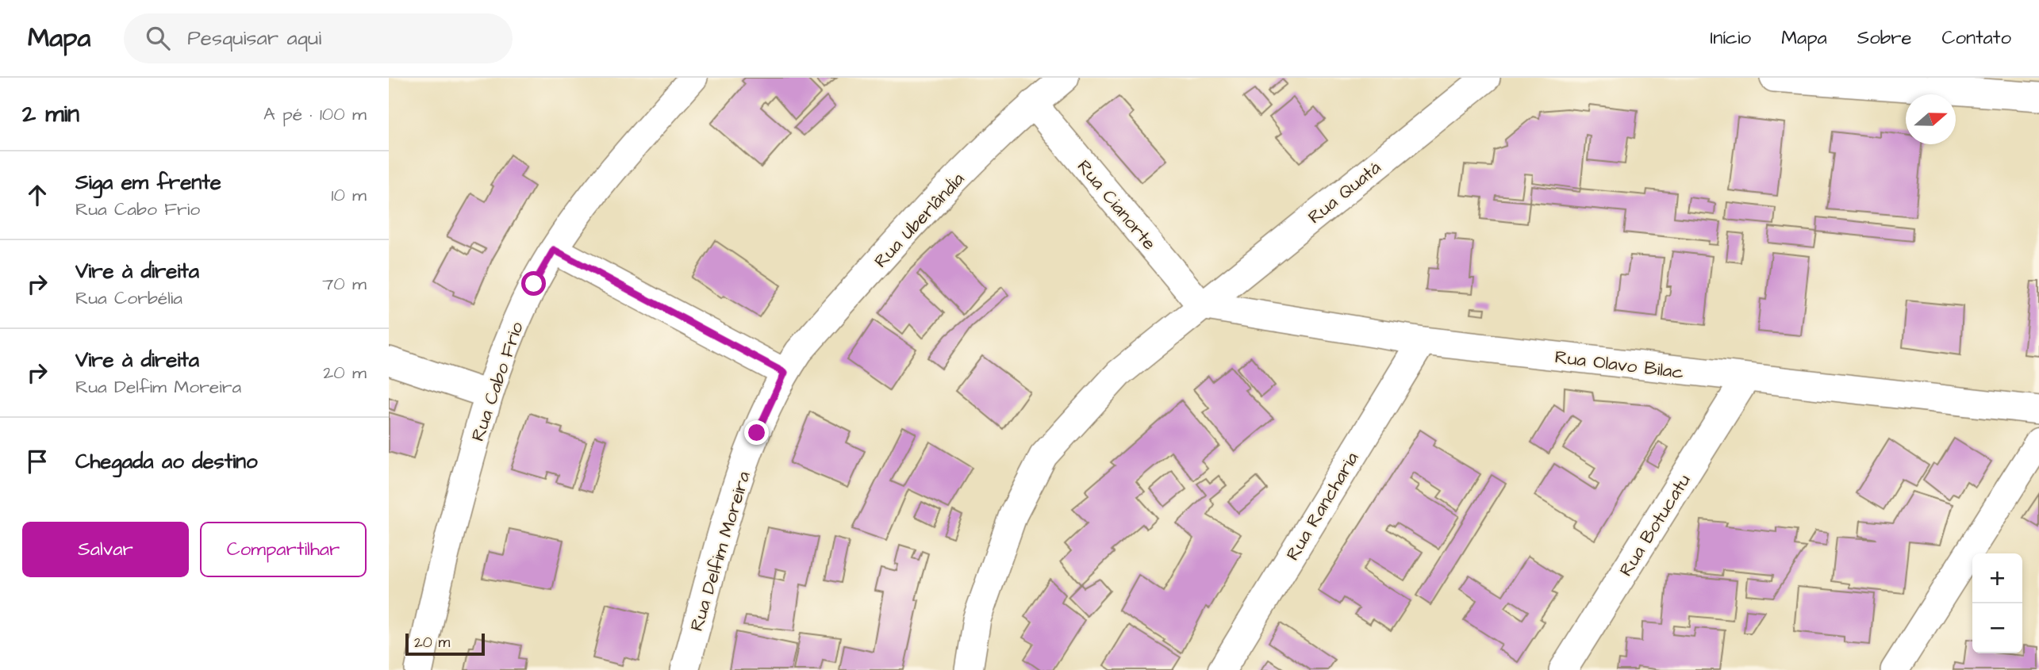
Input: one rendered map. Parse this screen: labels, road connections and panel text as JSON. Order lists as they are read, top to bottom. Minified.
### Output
{"streets":{"street":["Rua Quatá","Rua Cianorte","Rua Uberlândia","Rua Olavo Bilac","Rua Cabo Frio","Rua Rancharia","Rua Botucatu","Rua Delfim Moreira"]},"crossings":[["Rua Quatá","Rua Cianorte"],["Rua Quatá","Rua Olavo Bilac"],["Rua Cianorte","Rua Uberlândia"],["Rua Cianorte","Rua Olavo Bilac"],["Rua Uberlândia","Rua Delfim Moreira"],["Rua Olavo Bilac","Rua Rancharia"],["Rua Olavo Bilac","Rua Botucatu"]],"scale_bar":"20 m","north":"right","page":{"header":"Mapa","search":"Pesquisar aqui","nav":["Início","Mapa","Sobre","Contato"],"heading":["2 min","A pé · 100 m"],"list":[["Siga em frente","Rua Cabo Frio","10 m"],["Vire à direita","Rua Corbélia","70 m"],["Vire à direita","Rua Delfim Moreira","20 m"],"Chegada ao destino"],"buttons":["Salvar","Compartilhar"],"map_buttons":["+","−"],"scale":"20 m"}}
